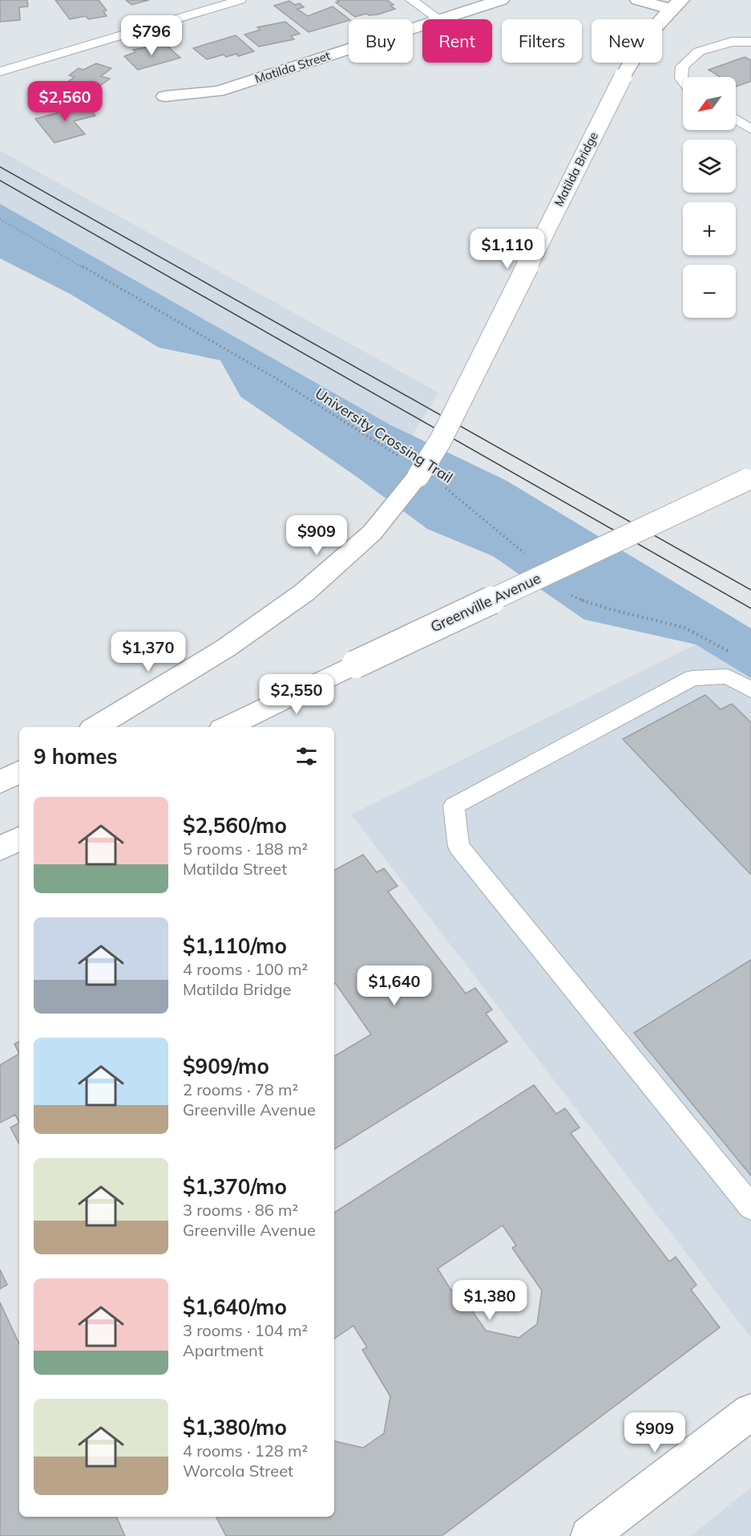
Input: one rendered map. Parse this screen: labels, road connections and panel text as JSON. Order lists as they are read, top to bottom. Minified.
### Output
{"streets":{"main road":["Matilda Street","Matilda Bridge","Greenville Avenue"],"path":["University Crossing Trail"]},"crossings":[["Matilda Bridge","University Crossing Trail"]],"north":"bottom left","page":{"price":["$796","$2,560","$1,110","$909","$1,370","$2,550","$1,640","$1,380","$909"],"chip":["Buy","Rent","Filters","New"],"map_buttons":["+","−"],"heading":"9 homes","list":[{"name":"$2,560/mo","note":"5 rooms · 188 m² · Matilda Street"},{"name":"$1,110/mo","note":"4 rooms · 100 m² · Matilda Bridge"},{"name":"$909/mo","note":"2 rooms · 78 m² · Greenville Avenue"},{"name":"$1,370/mo","note":"3 rooms · 86 m² · Greenville Avenue"},{"name":"$1,640/mo","note":"3 rooms · 104 m² · Apartment"},{"name":"$1,380/mo","note":"4 rooms · 128 m² · Worcola Street"}]}}
